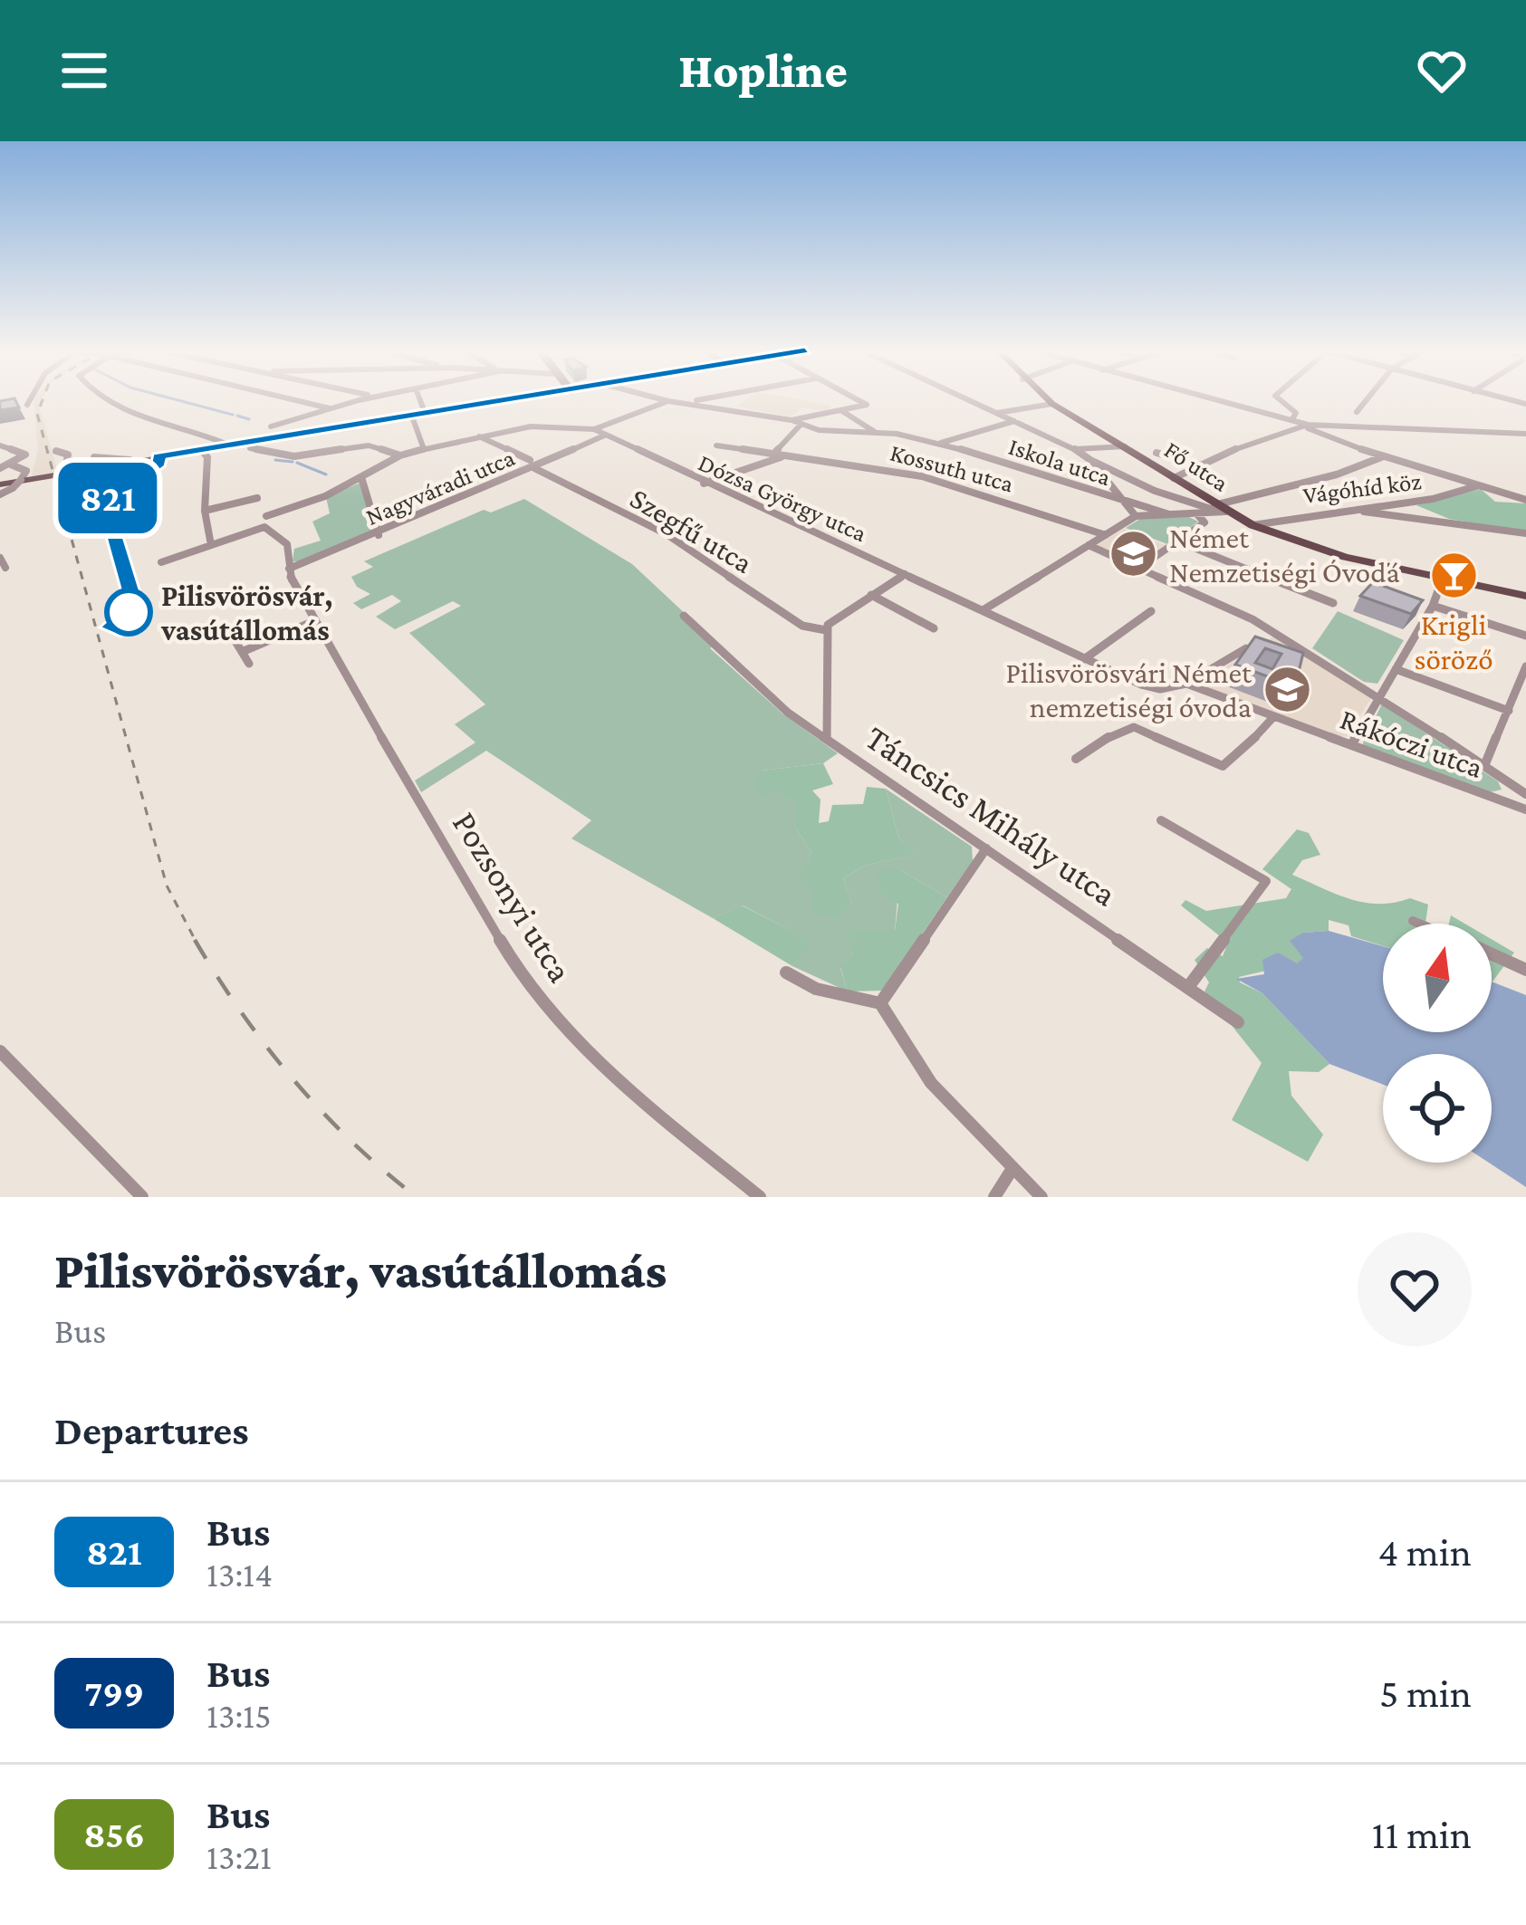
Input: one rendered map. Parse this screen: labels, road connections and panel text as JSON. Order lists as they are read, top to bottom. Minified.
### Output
{"streets":{"main road":["Fő utca"],"street":["Iskola utca","Kossuth utca","Nagyváradi utca","Vágóhíd köz","Dózsa György utca","Szegfű utca","Rákóczi utca","Táncsics Mihály utca","Pozsonyi utca"]},"crossings":[["Fő utca","Vágóhíd köz"],["Kossuth utca","Dózsa György utca"],["Nagyváradi utca","Dózsa György utca"],["Nagyváradi utca","Szegfű utca"],["Nagyváradi utca","Pozsonyi utca"],["Dózsa György utca","Szegfű utca"],["Dózsa György utca","Rákóczi utca"],["Szegfű utca","Táncsics Mihály utca"]],"places":{"school or university":["Német Nemzetiségi Óvodá","Pilisvörösvári Német nemzetiségi óvoda"],"bar":["Krigli söröző"],"other":["Pilisvörösvár, vasútállomás"]},"lines":["bus line 821"],"north":"top","page":{"header":"Hopline","on_map":"821","heading":[["Pilisvörösvár, vasútállomás","Bus"],"Departures"],"list":[{"mark":"821","name":"Bus","note":"13:14","value":"4 min"},{"mark":"799","name":"Bus","note":"13:15","value":"5 min"},{"mark":"856","name":"Bus","note":"13:21","value":"11 min"}]}}
